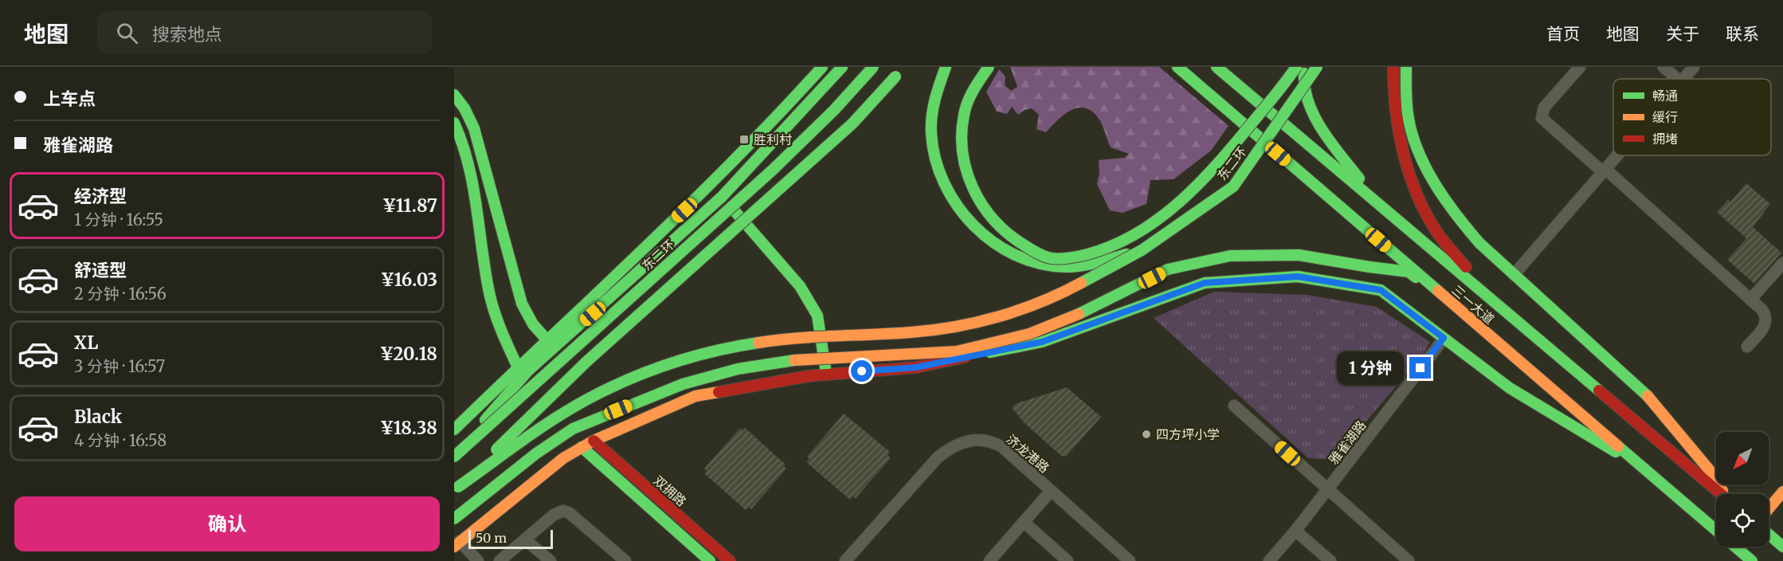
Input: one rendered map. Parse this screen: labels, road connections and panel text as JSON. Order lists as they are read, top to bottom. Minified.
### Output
{"streets":{"main road":["东二环","三一大道","双拥路"],"street":["雅雀湖路","济龙港路"]},"places":{"transit":["胜利村"],"other":["四方坪小学"]},"legend":["畅通","缓行","拥堵"],"scale_bar":"50 m","north":"bottom left","page":{"header":"地图","search":"搜索地点","nav":["首页","地图","关于","联系"],"banner":["上车点","雅雀湖路"],"list":[{"name":"经济型","note":"1 分钟 · 16:55","value":"¥11.87"},{"name":"舒适型","note":"2 分钟 · 16:56","value":"¥16.03"},{"name":"XL","note":"3 分钟 · 16:57","value":"¥20.18"},{"name":"Black","note":"4 分钟 · 16:58","value":"¥18.38"}],"bubble":"1 分钟","buttons":"确认","scale":"50 m"}}
